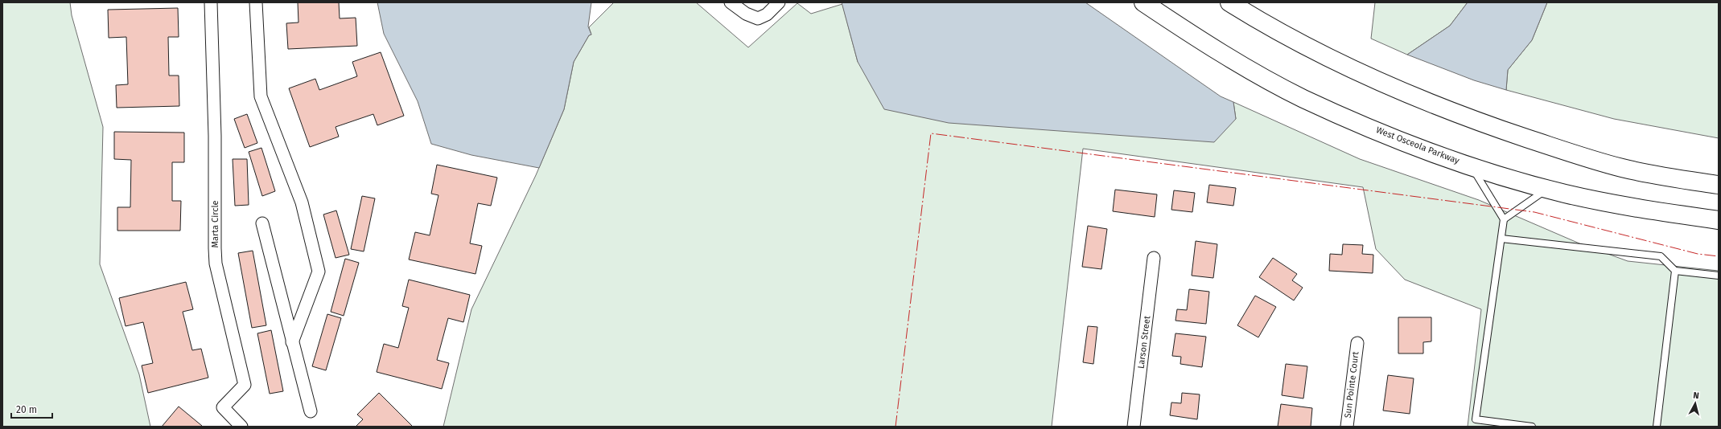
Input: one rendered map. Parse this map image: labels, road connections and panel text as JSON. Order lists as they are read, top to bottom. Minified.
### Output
{"streets":{"main road":["West Osceola Parkway"],"street":["Marta Circle","Larson Street","Sun Pointe Court"]},"scale_bar":"20 m","north":"top"}
